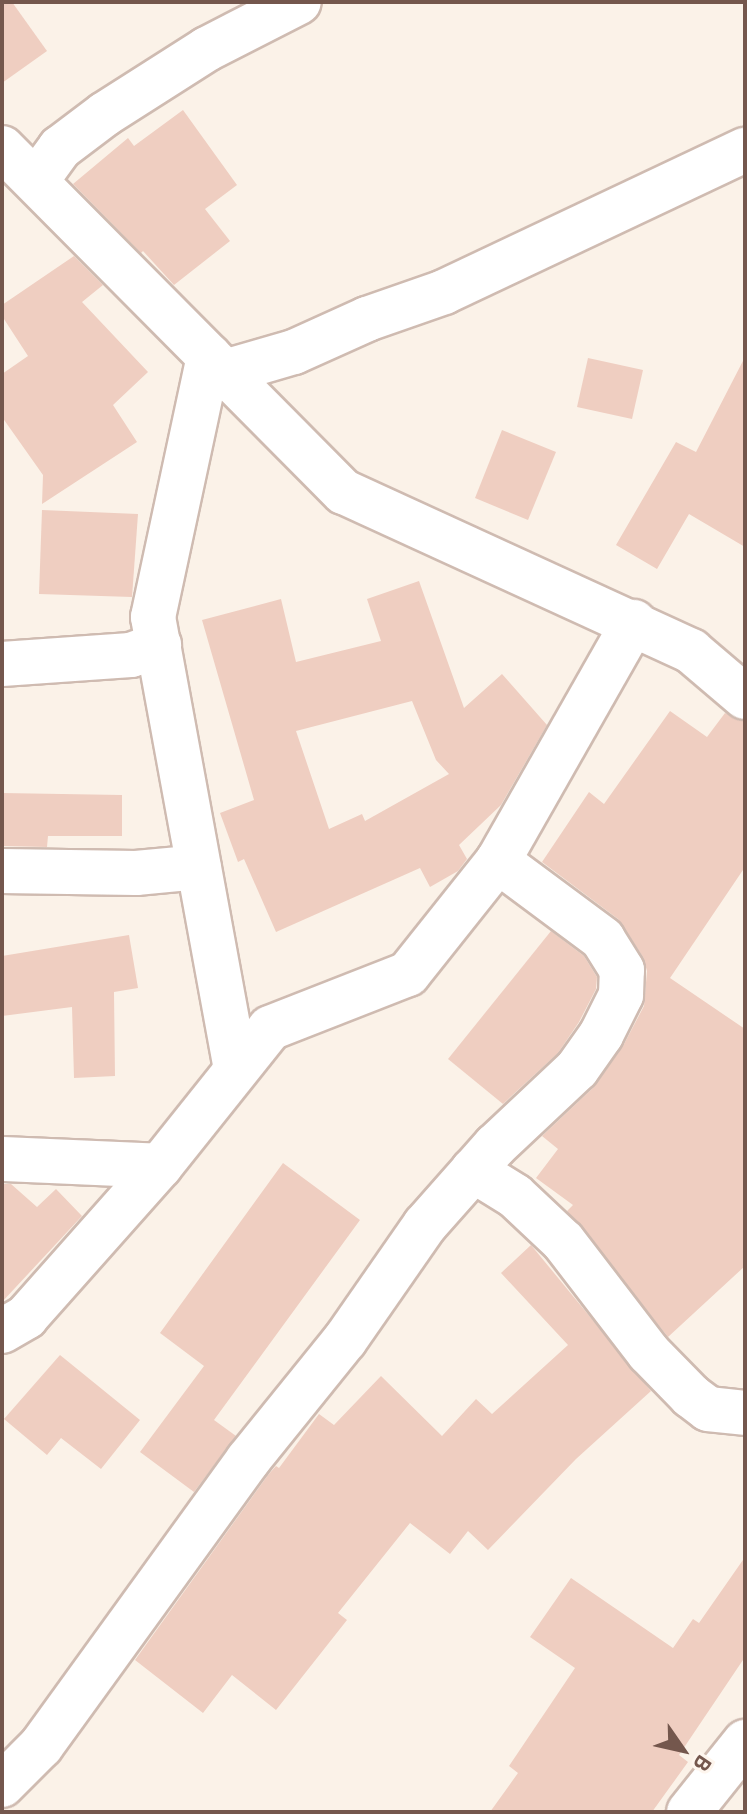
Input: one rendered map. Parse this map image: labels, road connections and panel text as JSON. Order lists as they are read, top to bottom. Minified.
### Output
{"north":"bottom right"}
